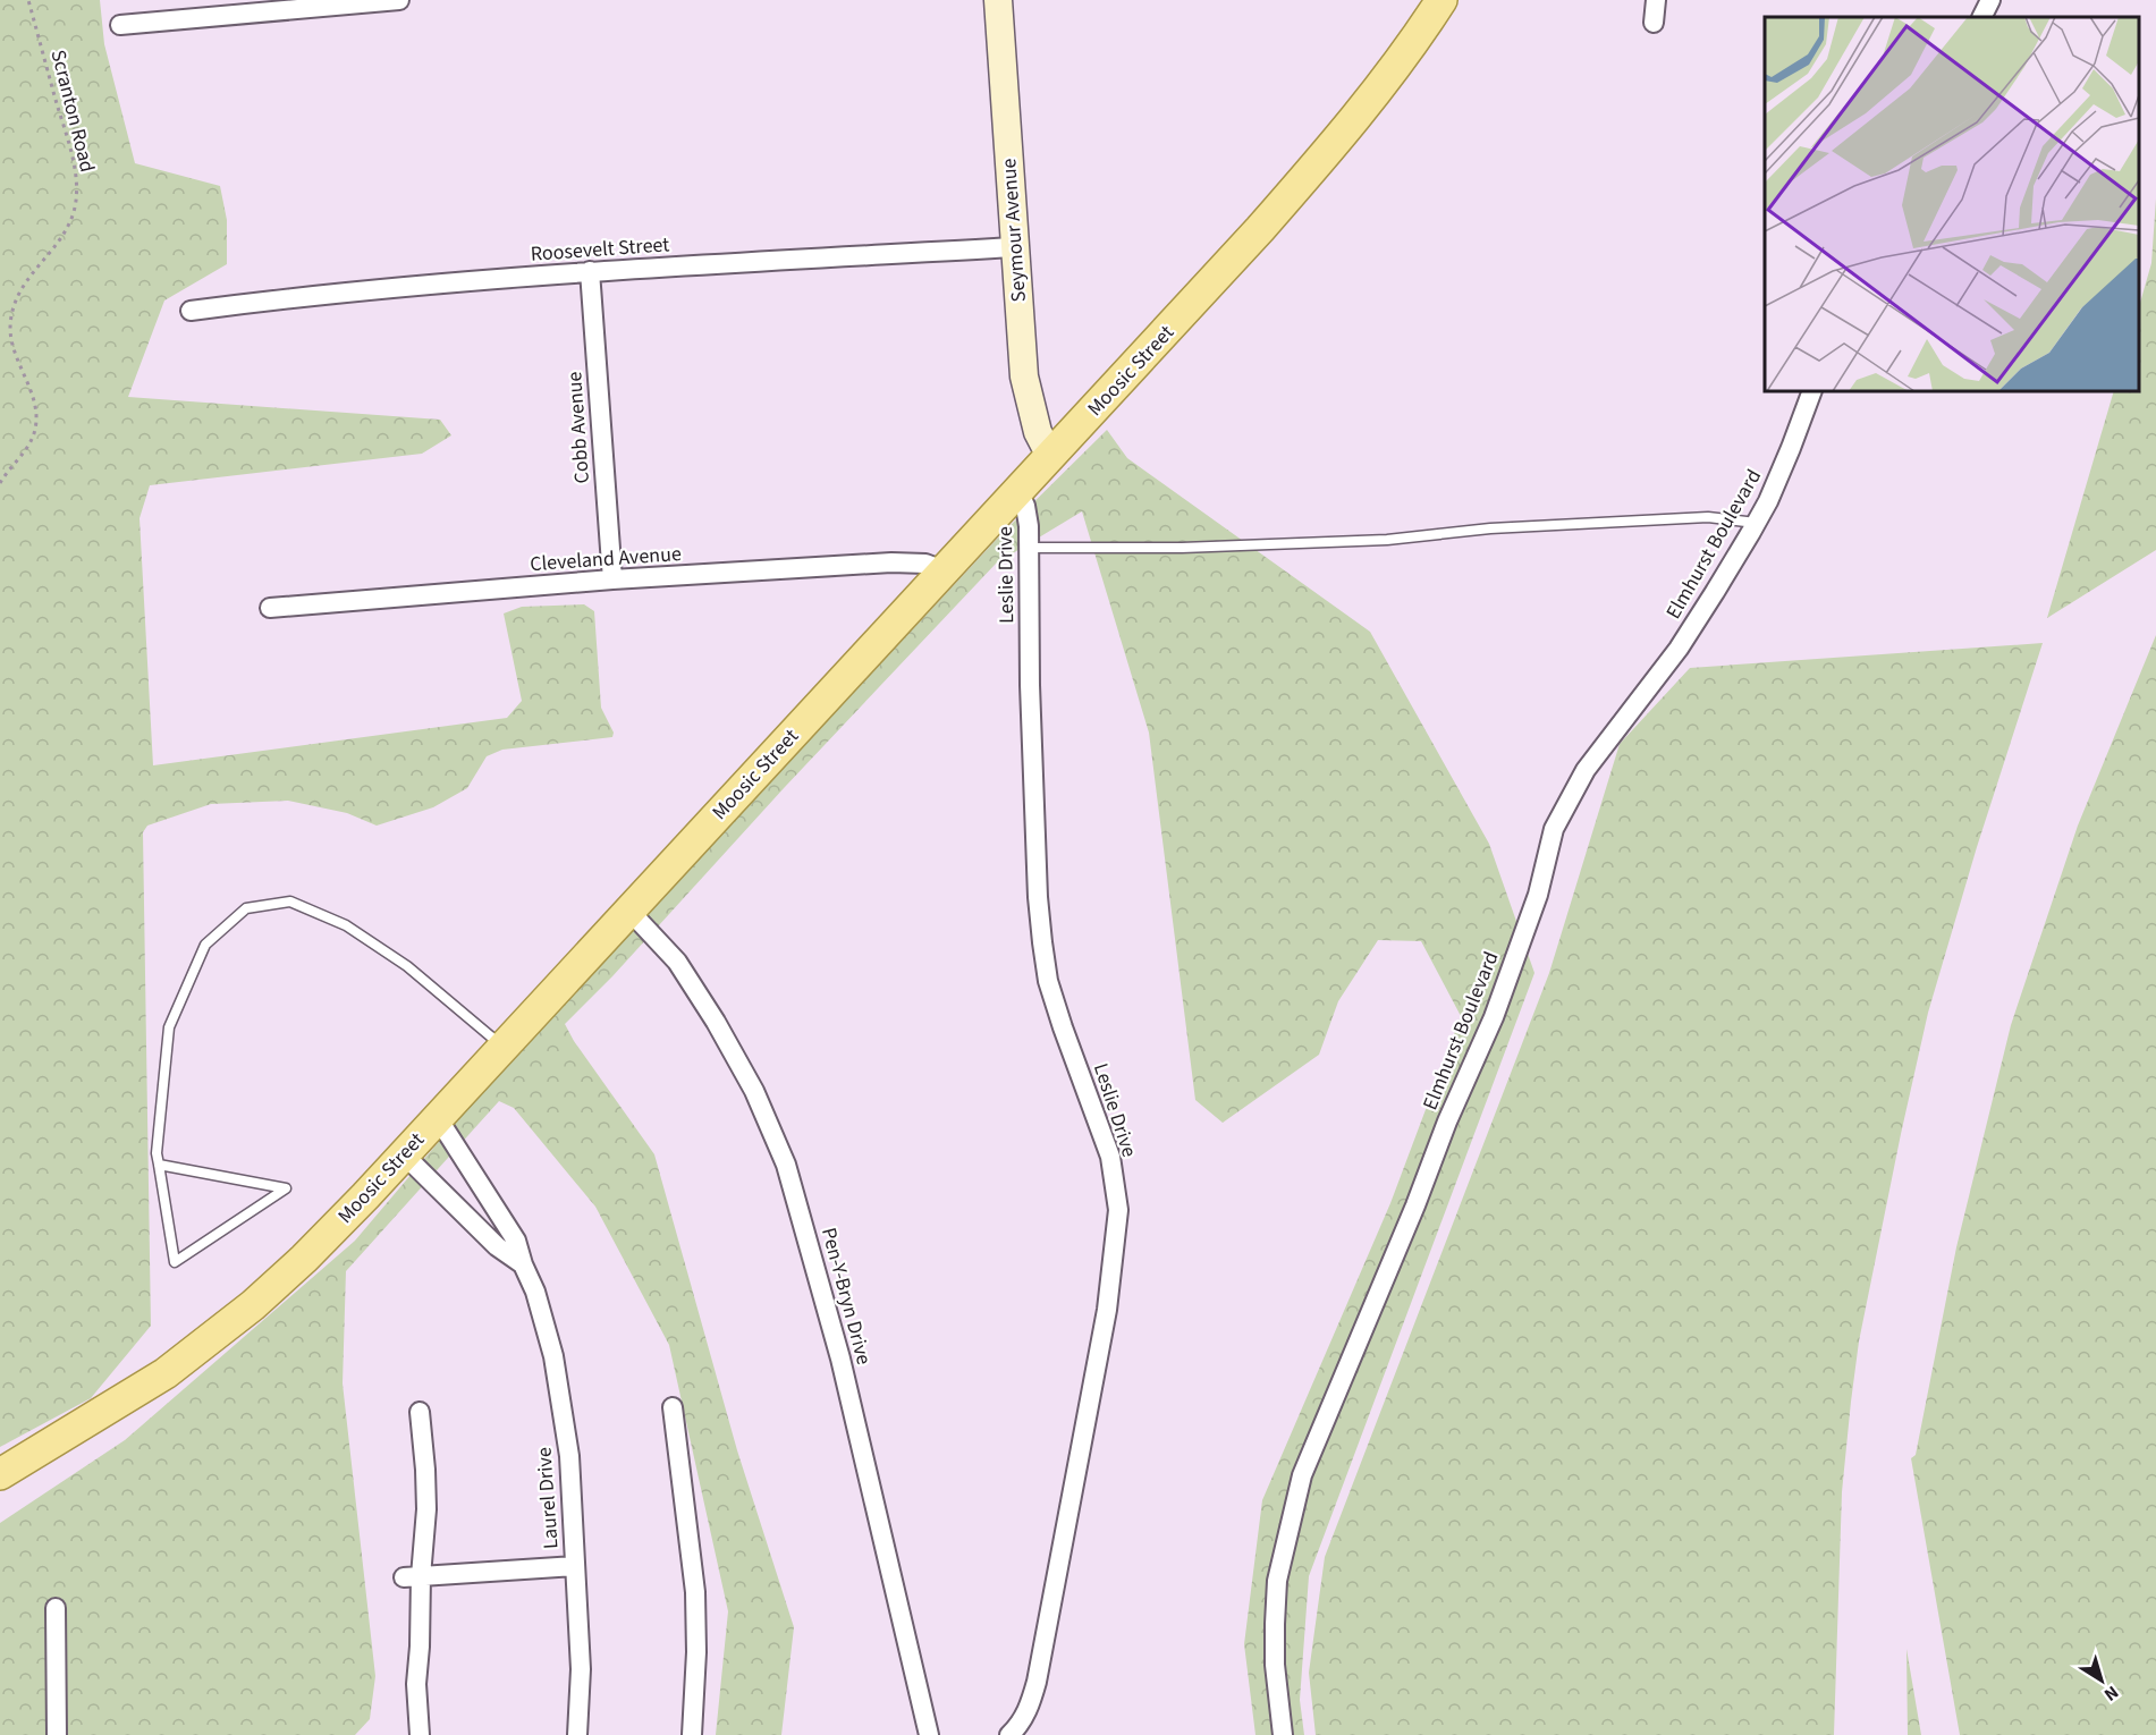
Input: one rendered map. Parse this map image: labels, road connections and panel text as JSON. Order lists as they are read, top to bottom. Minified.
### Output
{"streets":{"main road":["Moosic Street"],"street":["Seymour Avenue","Roosevelt Street","Cobb Avenue","Elmhurst Boulevard","Cleveland Avenue","Leslie Drive","Pen-Y-Bryn Drive","Laurel Drive"],"path":["Scranton Road"]},"crossings":[["Seymour Avenue","Roosevelt Street"],["Seymour Avenue","Moosic Street"],["Roosevelt Street","Cobb Avenue"],["Moosic Street","Cleveland Avenue"],["Moosic Street","Leslie Drive"],["Moosic Street","Pen-Y-Bryn Drive"],["Moosic Street","Laurel Drive"],["Cobb Avenue","Cleveland Avenue"]],"north":"bottom right"}
